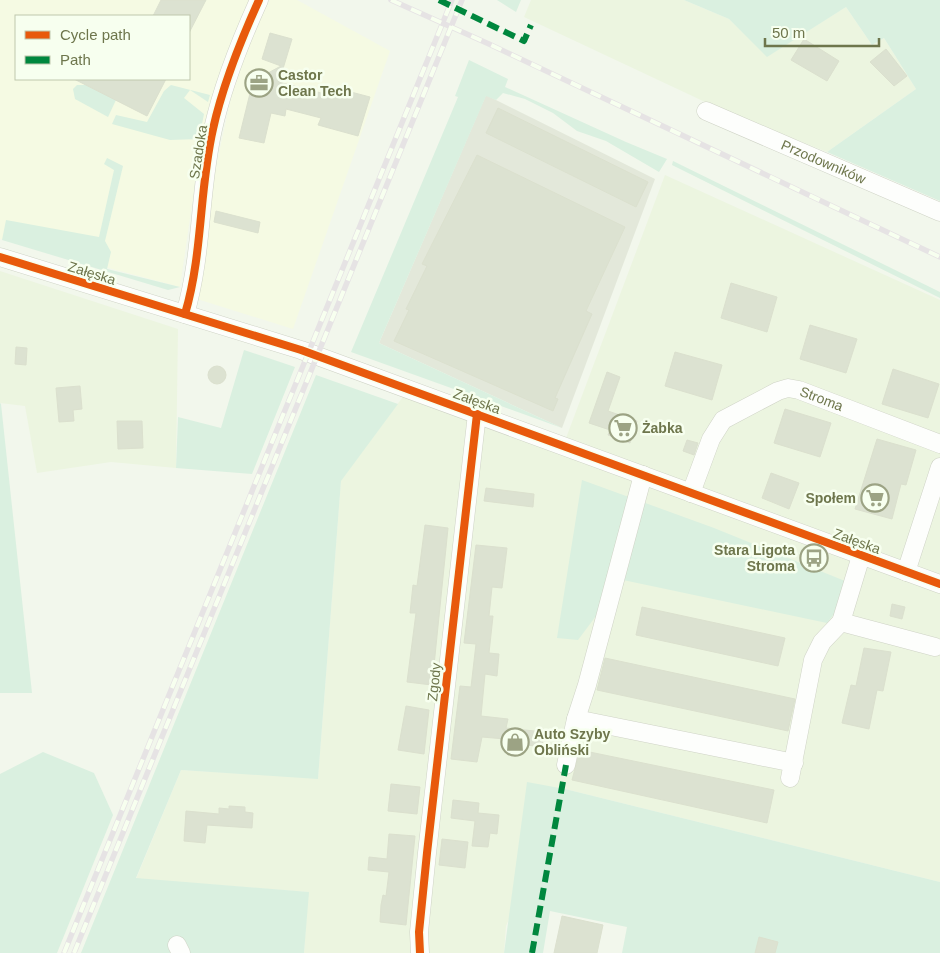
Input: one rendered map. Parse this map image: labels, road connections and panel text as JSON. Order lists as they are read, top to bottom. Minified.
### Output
{"streets":{"street":["Szadoka","Przodowników","Załęska","Stroma","Zgody"]},"crossings":[["Szadoka","Załęska"],["Załęska","Stroma"],["Załęska","Zgody"]],"places":{"office":["Castor Clean Tech"],"supermarket":["Żabka","Społem"],"bus stop":["Stara Ligota Stroma"],"shop":["Auto Szyby Obliński"]},"legend":["Cycle path","Path"],"scale_bar":"50 m"}
